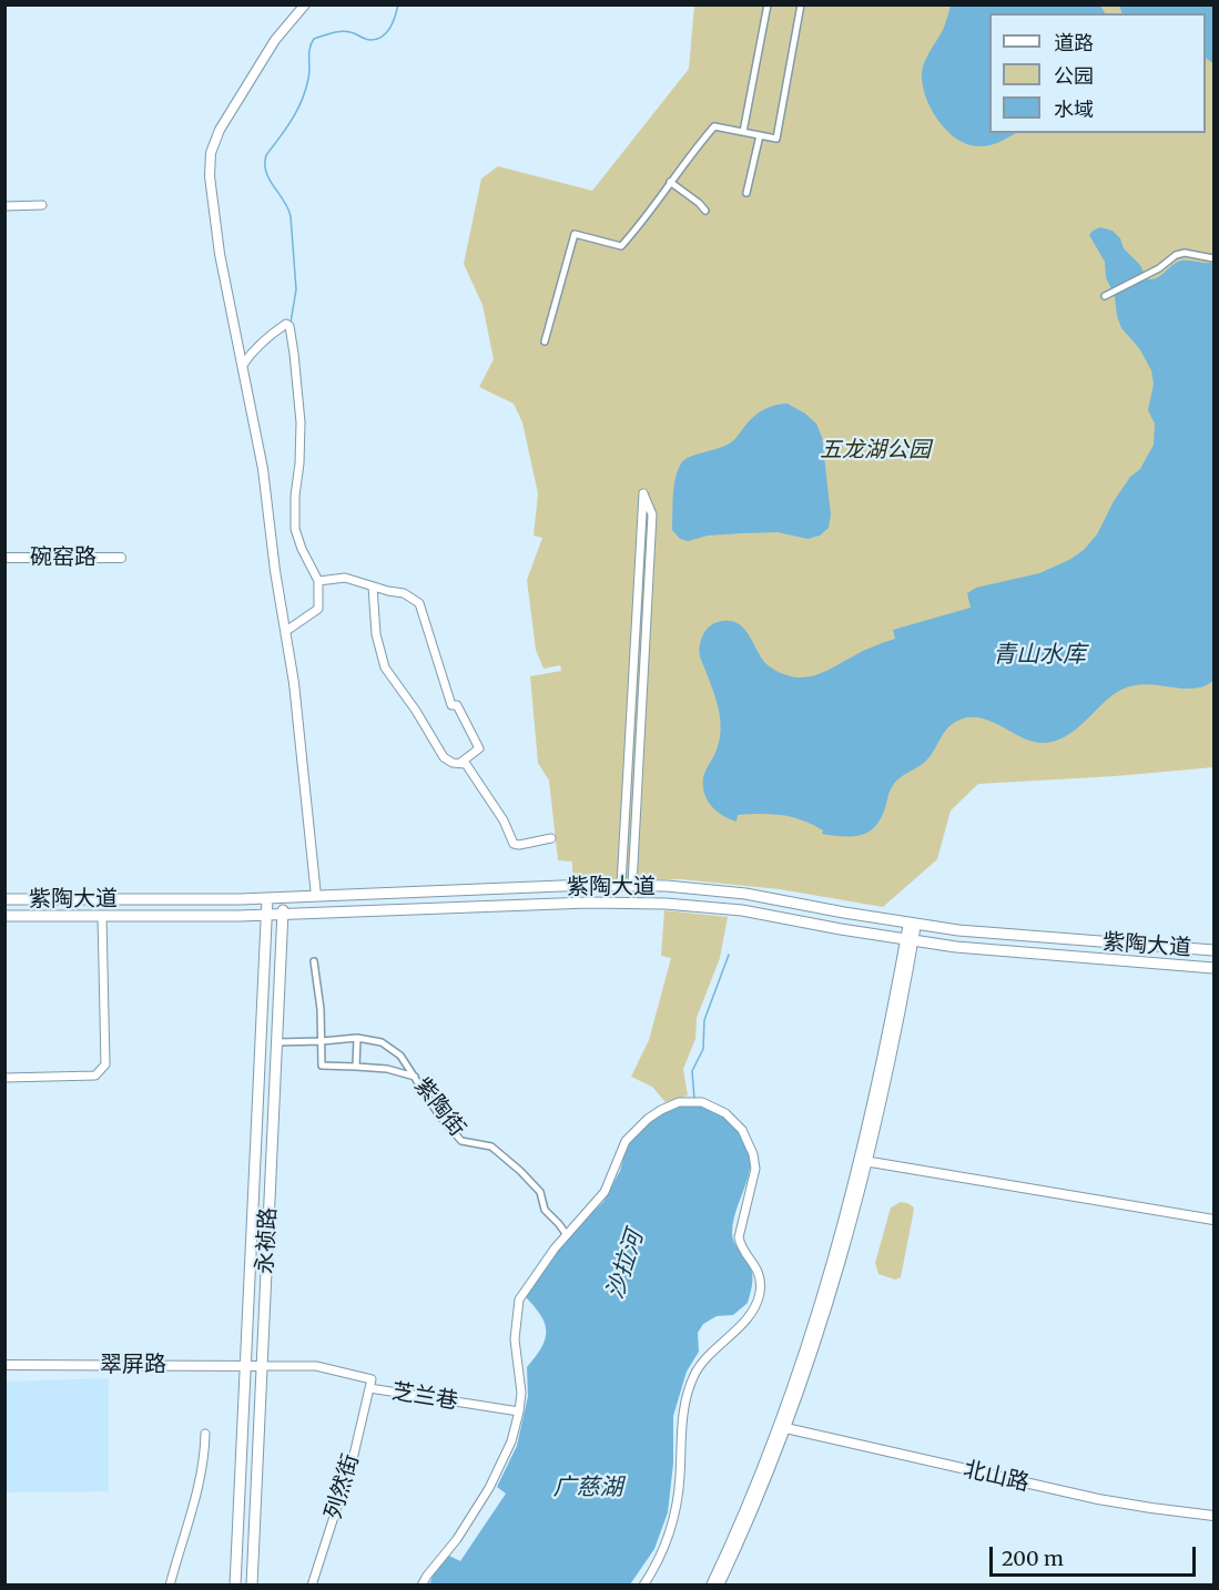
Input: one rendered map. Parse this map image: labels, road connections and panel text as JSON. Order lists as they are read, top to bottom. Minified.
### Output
{"streets":{"main road":["紫陶大道","永祯路"],"street":["碗窑路","紫陶街","翠屏路","芝兰巷","北山路","列然街"]},"crossings":[["紫陶大道","永祯路"],["紫陶街","永祯路"],["永祯路","翠屏路"],["永祯路","芝兰巷"],["翠屏路","芝兰巷"],["芝兰巷","列然街"]],"water":["青山水库","沙拉河","广慈湖"],"parks":["五龙湖公园"],"legend":["道路","公园","水域"],"scale_bar":"200 m"}
